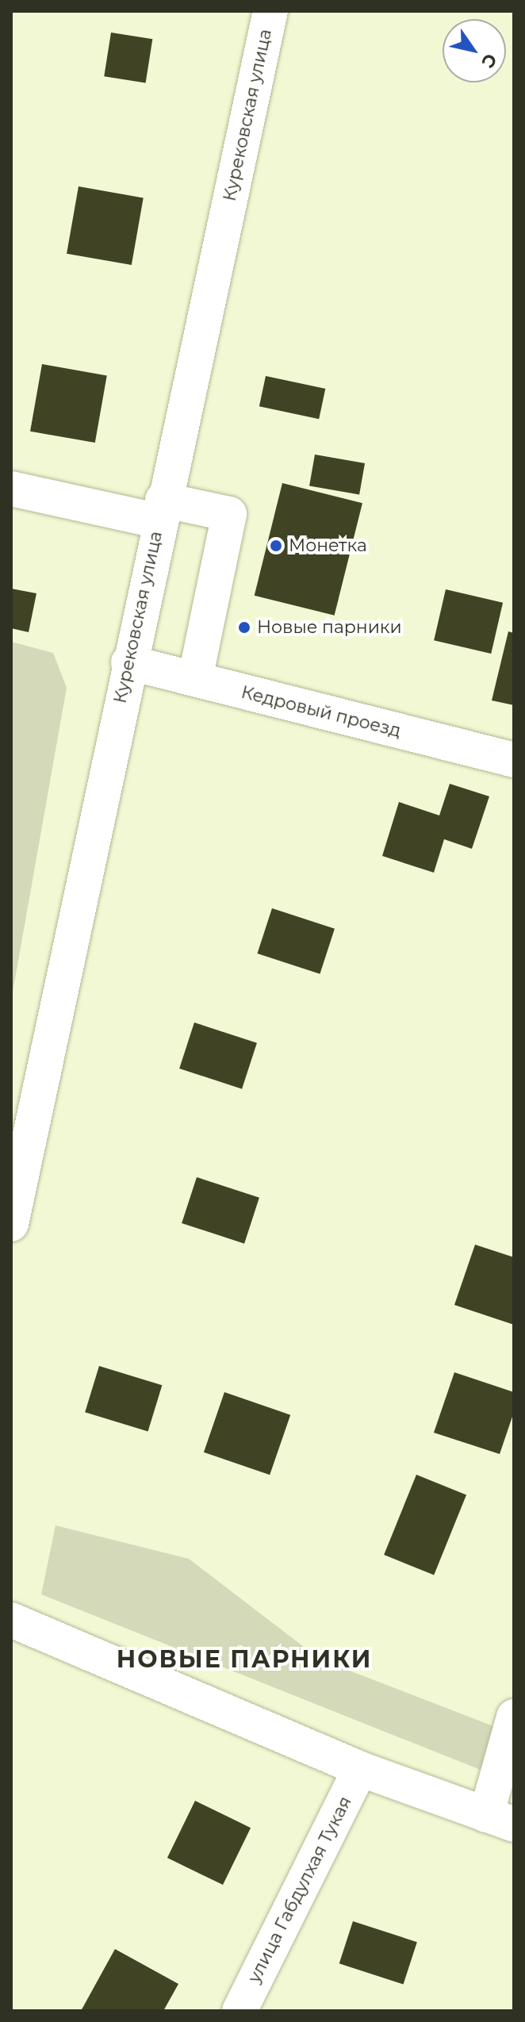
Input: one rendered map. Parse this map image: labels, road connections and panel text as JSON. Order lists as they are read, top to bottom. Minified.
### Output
{"streets":{"street":["Курековская улица","Кедровый проезд","улица Габдулхая Тукая"]},"crossings":[["Курековская улица","Кедровый проезд"]],"districts":["НОВЫЕ ПАРНИКИ"],"places":["Монетка","Новые парники"],"north":"bottom right"}
